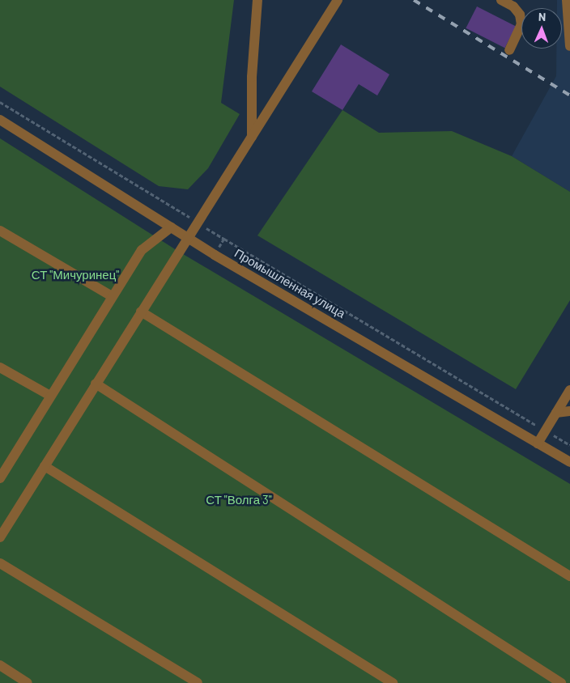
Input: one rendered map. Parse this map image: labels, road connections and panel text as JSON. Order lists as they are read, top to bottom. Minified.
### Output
{"streets":{"street":["Промышленная улица"]},"parks":["СТ \"Мичуринец\"","СТ \"Волга 3\""],"north":"top"}
